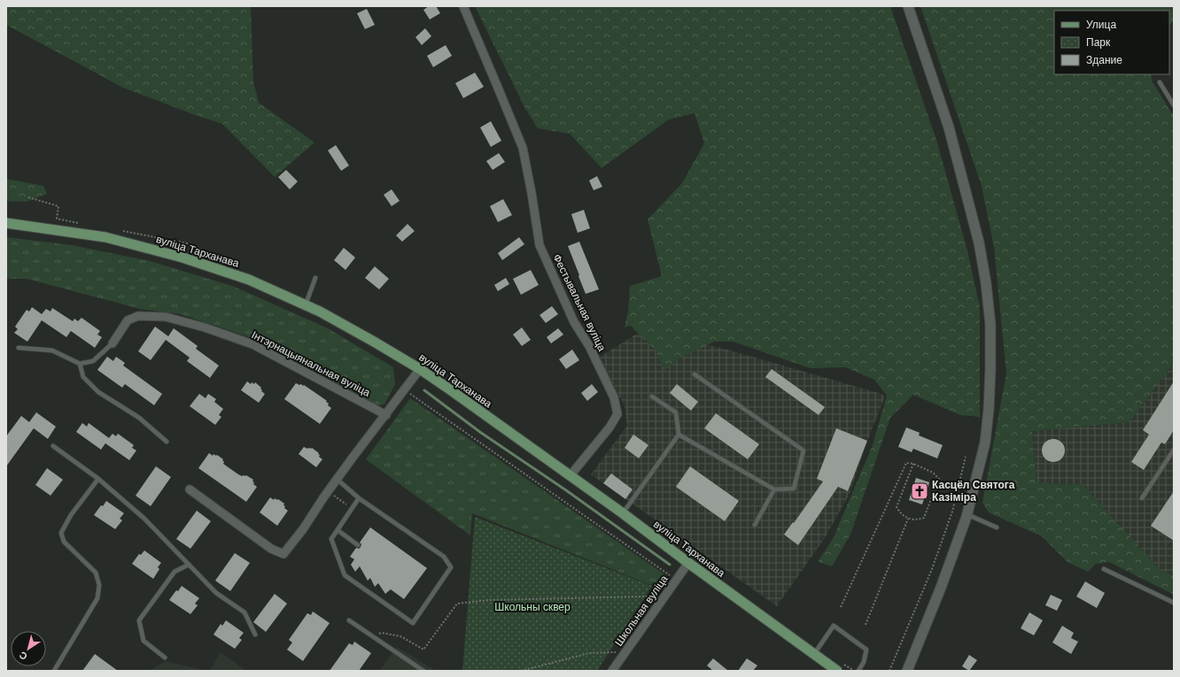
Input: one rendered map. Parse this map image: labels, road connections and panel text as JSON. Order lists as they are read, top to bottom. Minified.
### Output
{"streets":{"main road":["вуліца Тарханава"],"street":["Фестывальная вуліца","Інтэрнацыянальная вуліца","Школьная вуліца"]},"crossings":[["вуліца Тарханава","Фестывальная вуліца"],["вуліца Тарханава","Школьная вуліца"]],"parks":["Школьны сквер"],"places":{"church":["Касцёл Святога Казіміра"]},"legend":["Улица","Парк","Здание"],"north":"bottom left"}
